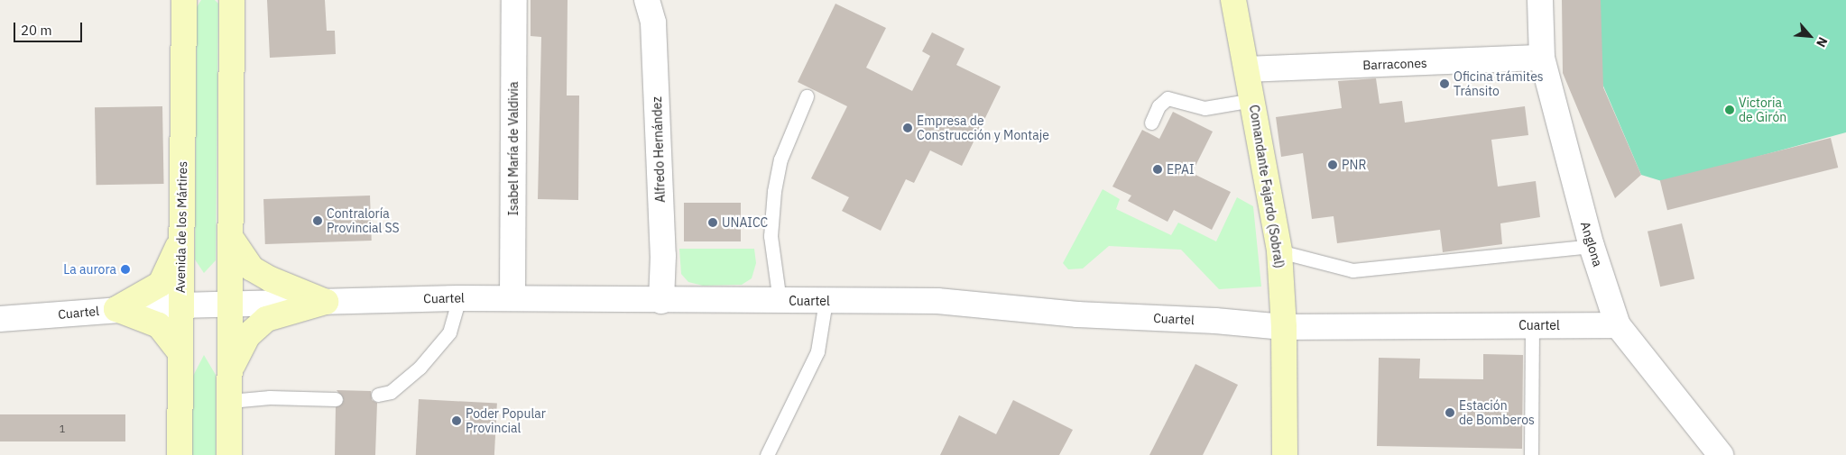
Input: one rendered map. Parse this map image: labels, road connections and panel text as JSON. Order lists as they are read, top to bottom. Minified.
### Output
{"streets":{"main road":["Comandante Fajardo (Sobral)","Avenida de los Mártires"],"street":["Barracones","Isabel María de Valdivia","Alfredo Hernández","Anglona","Cuartel"]},"crossings":[["Barracones","Comandante Fajardo (Sobral)"],["Barracones","Anglona"],["Isabel María de Valdivia","Cuartel"],["Alfredo Hernández","Cuartel"],["Comandante Fajardo (Sobral)","Cuartel"],["Avenida de los Mártires","Cuartel"],["Anglona","Cuartel"]],"places":["Oficina trámites Tránsito","Victoria de Girón","Empresa de Construcción y Montaje","PNR","EPAI","Contraloría Provincial SS","UNAICC","La aurora","Estación de Bomberos","Poder Popular Provincial"],"house_numbers":["1"],"scale_bar":"20 m","north":"bottom right"}
